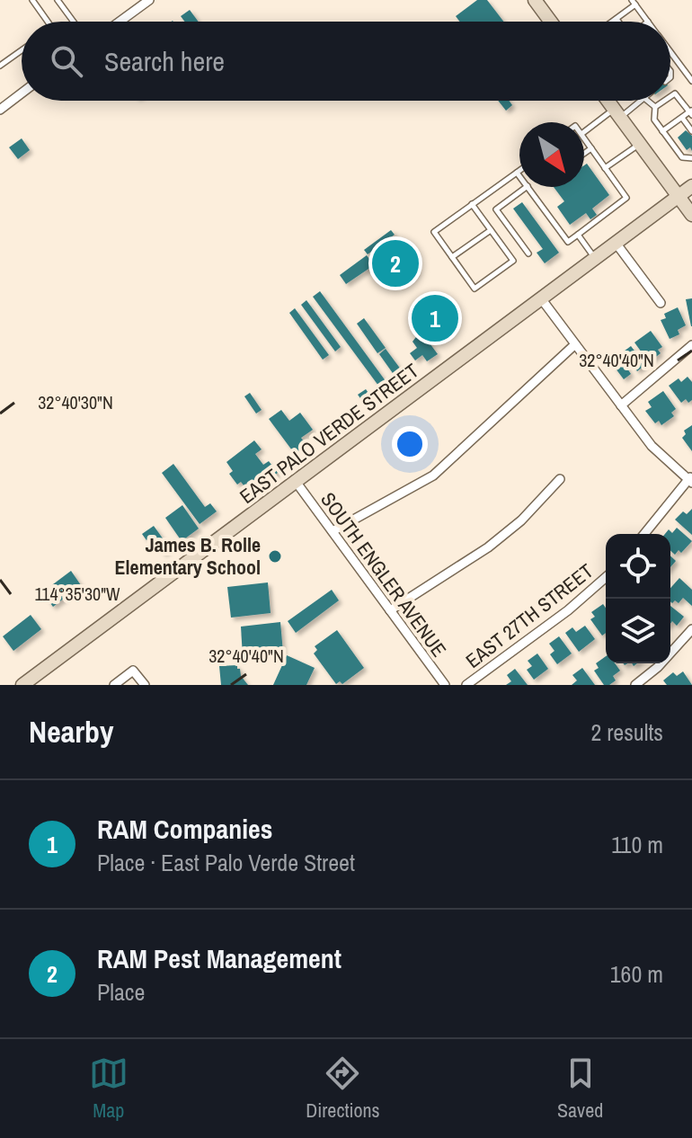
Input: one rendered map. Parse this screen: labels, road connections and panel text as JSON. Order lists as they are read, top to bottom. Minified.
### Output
{"streets":{"street":["EAST PALO VERDE STREET","SOUTH ENGLER AVENUE","EAST 27TH STREET"]},"crossings":[["EAST PALO VERDE STREET","SOUTH ENGLER AVENUE"]],"places":["James B. Rolle Elementary School"],"north":"bottom right","page":{"search":"Search here","pins":["2","1"],"heading":["Nearby","2 results"],"list":[{"mark":"1","name":"RAM Companies","note":"Place · East Palo Verde Street","value":"110 m"},{"mark":"2","name":"RAM Pest Management","note":"Place","value":"160 m"}],"nav":["Map","Directions","Saved"]},"coordinates":["32°40'40\"N","32°40'30\"N","114°35'30\"W"]}
